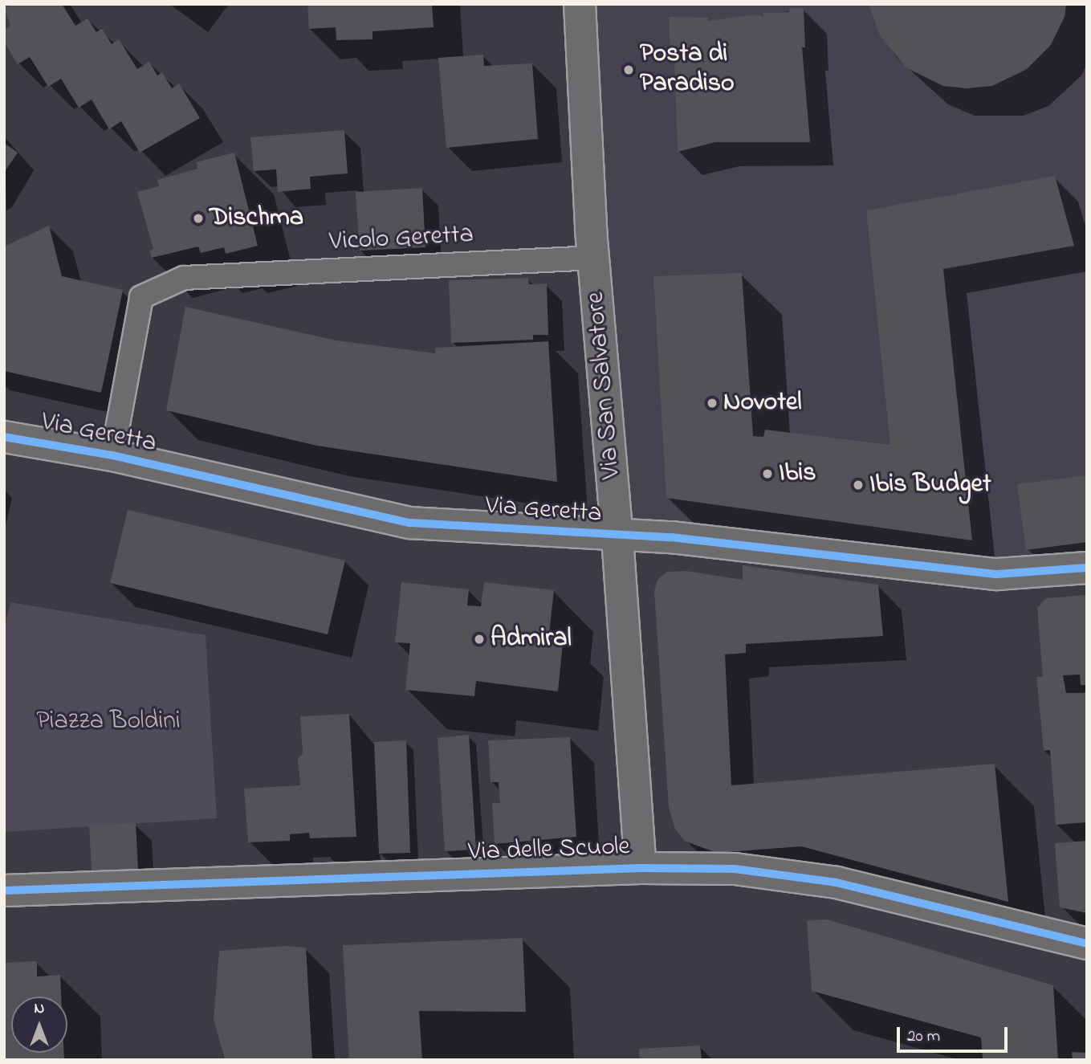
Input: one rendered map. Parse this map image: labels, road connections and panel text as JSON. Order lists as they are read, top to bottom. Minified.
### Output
{"streets":{"street":["Via San Salvatore","Via Geretta","Via delle Scuole"],"lane":["Vicolo Geretta"]},"crossings":[["Vicolo Geretta","Via San Salvatore"],["Vicolo Geretta","Via Geretta"],["Via San Salvatore","Via Geretta"],["Via San Salvatore","Via delle Scuole"]],"parks":["Piazza Boldini"],"places":["Posta di Paradiso","Dischma","Novotel","Ibis","Ibis Budget","Admiral"],"scale_bar":"20 m","north":"top"}
